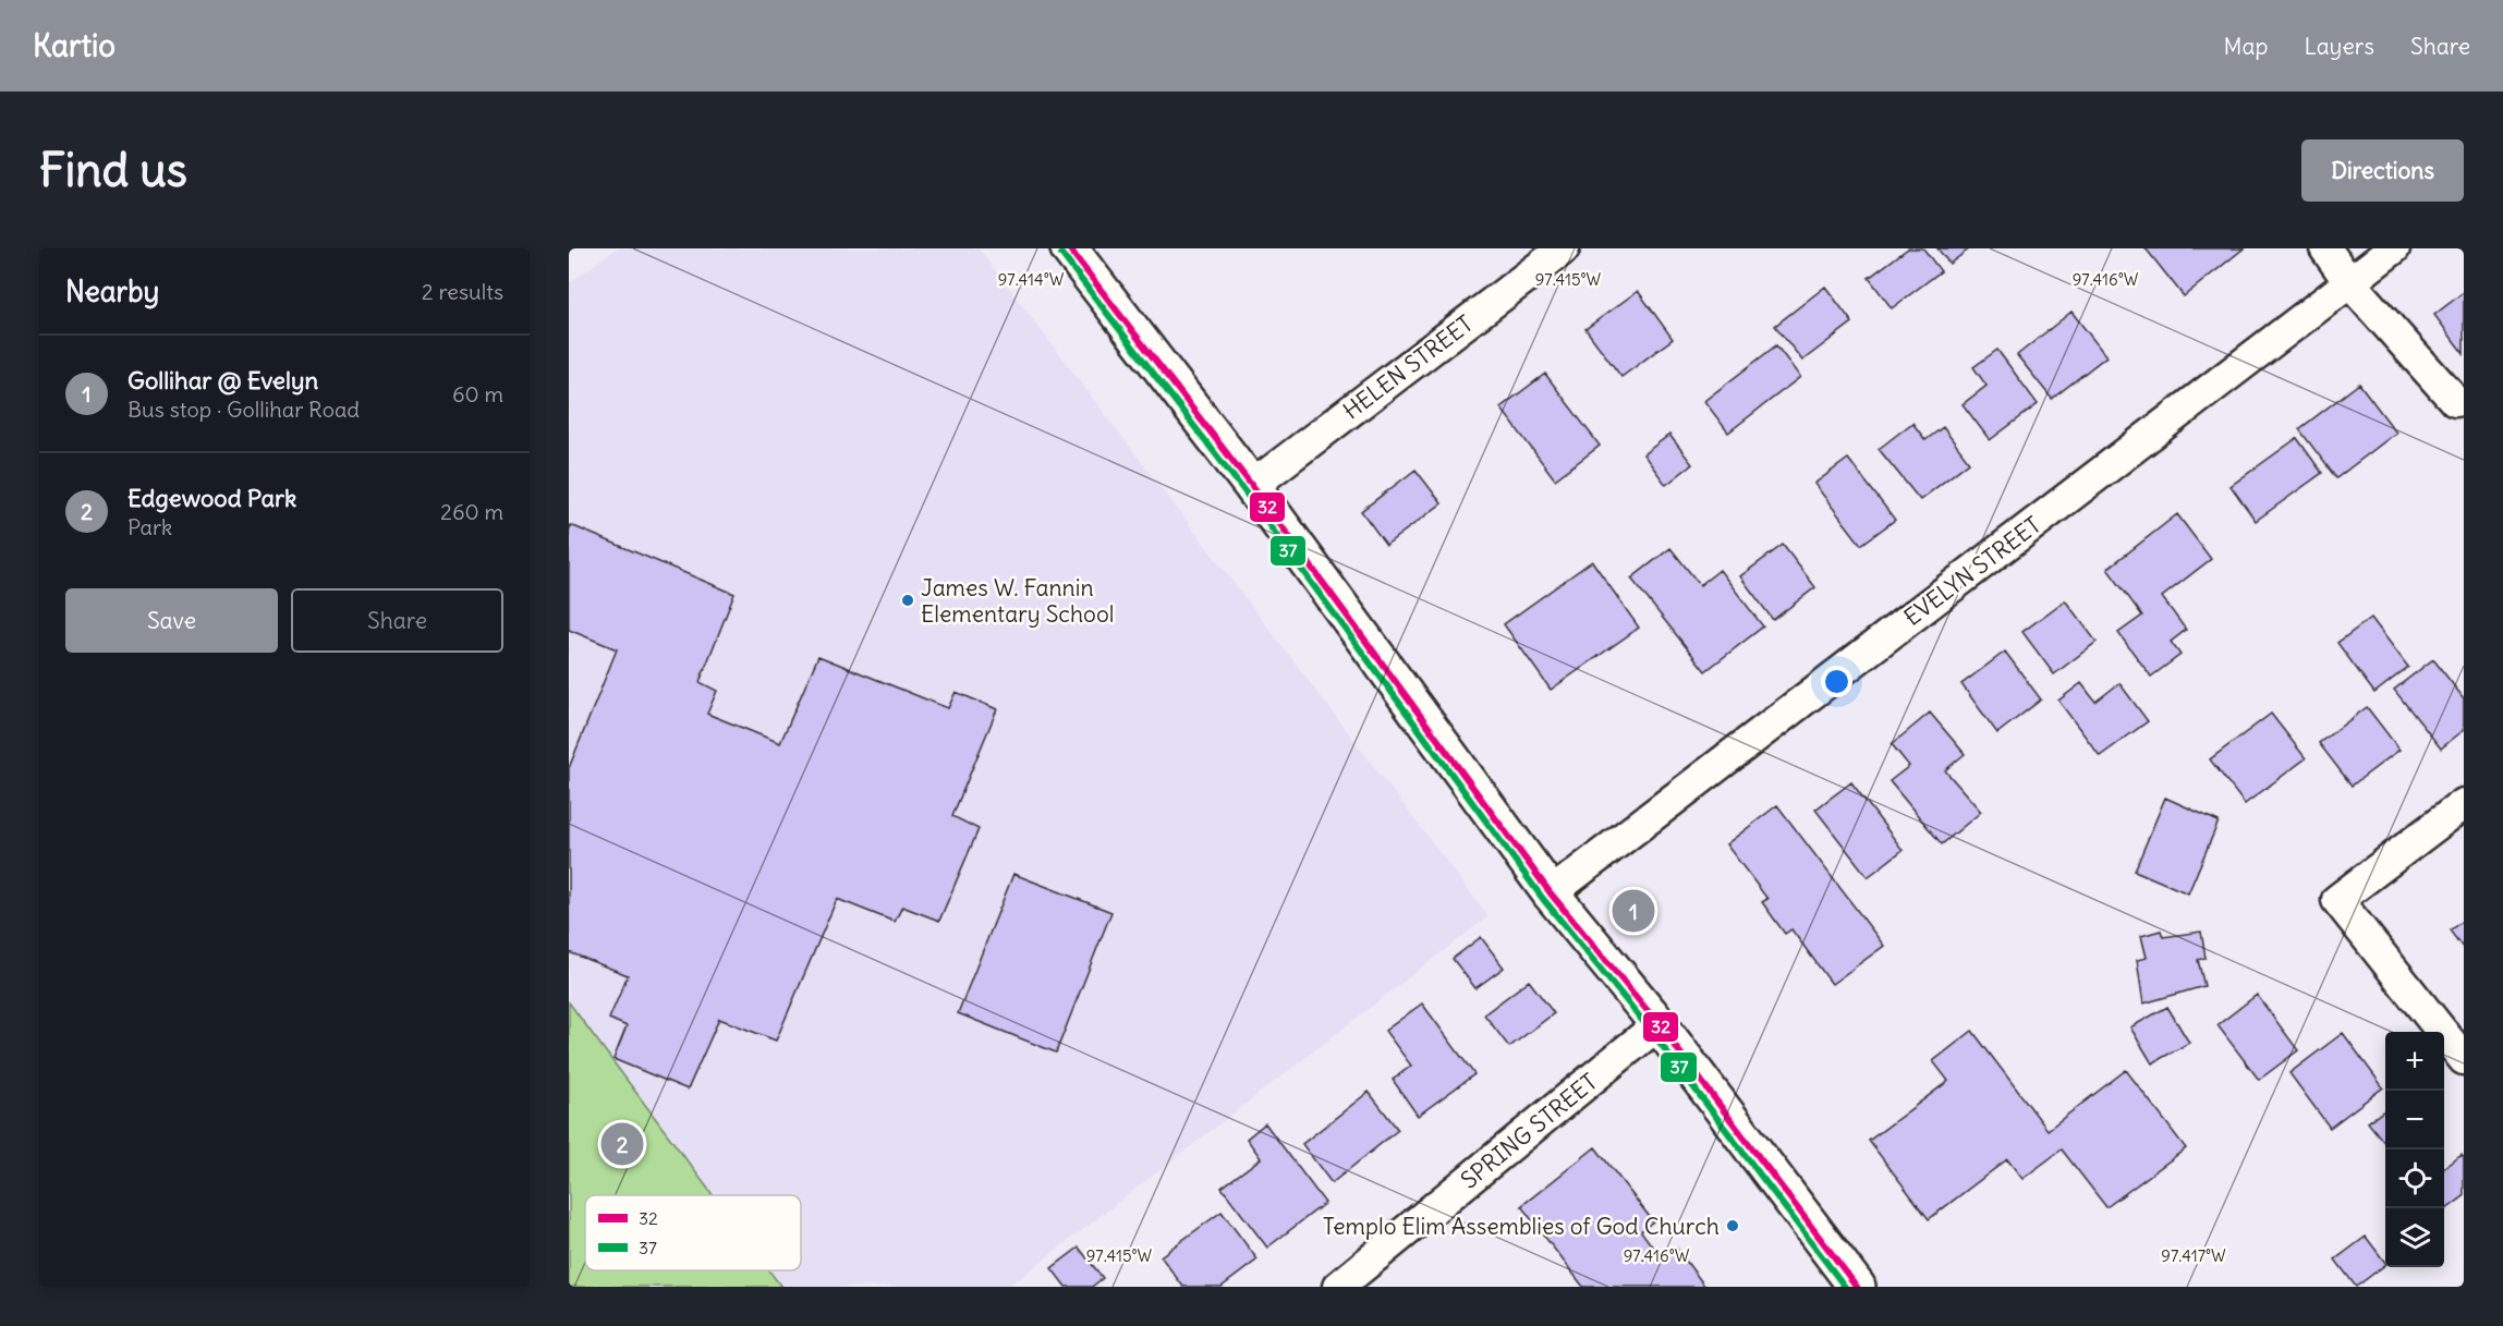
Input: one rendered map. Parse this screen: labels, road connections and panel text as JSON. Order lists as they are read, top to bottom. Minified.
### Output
{"streets":{"street":["HELEN STREET","EVELYN STREET","SPRING STREET"]},"places":["James W. Fannin Elementary School","Templo Elim Assemblies of God Church"],"lines":["transit line 32","transit line 37"],"legend":["32","37"],"page":{"header":"Kartio","nav":["Map","Layers","Share"],"buttons":["Directions",["Save","Share"]],"title":"Find us","heading":["Nearby","2 results"],"list":[{"mark":"1","name":"Gollihar @ Evelyn","note":"Bus stop · Gollihar Road","value":"60 m"},{"mark":"2","name":"Edgewood Park","note":"Park","value":"260 m"}],"pins":["1","2"],"map_buttons":["+","−"]},"coordinates":["97.414°W","97.415°W","97.416°W","97.417°W"]}
